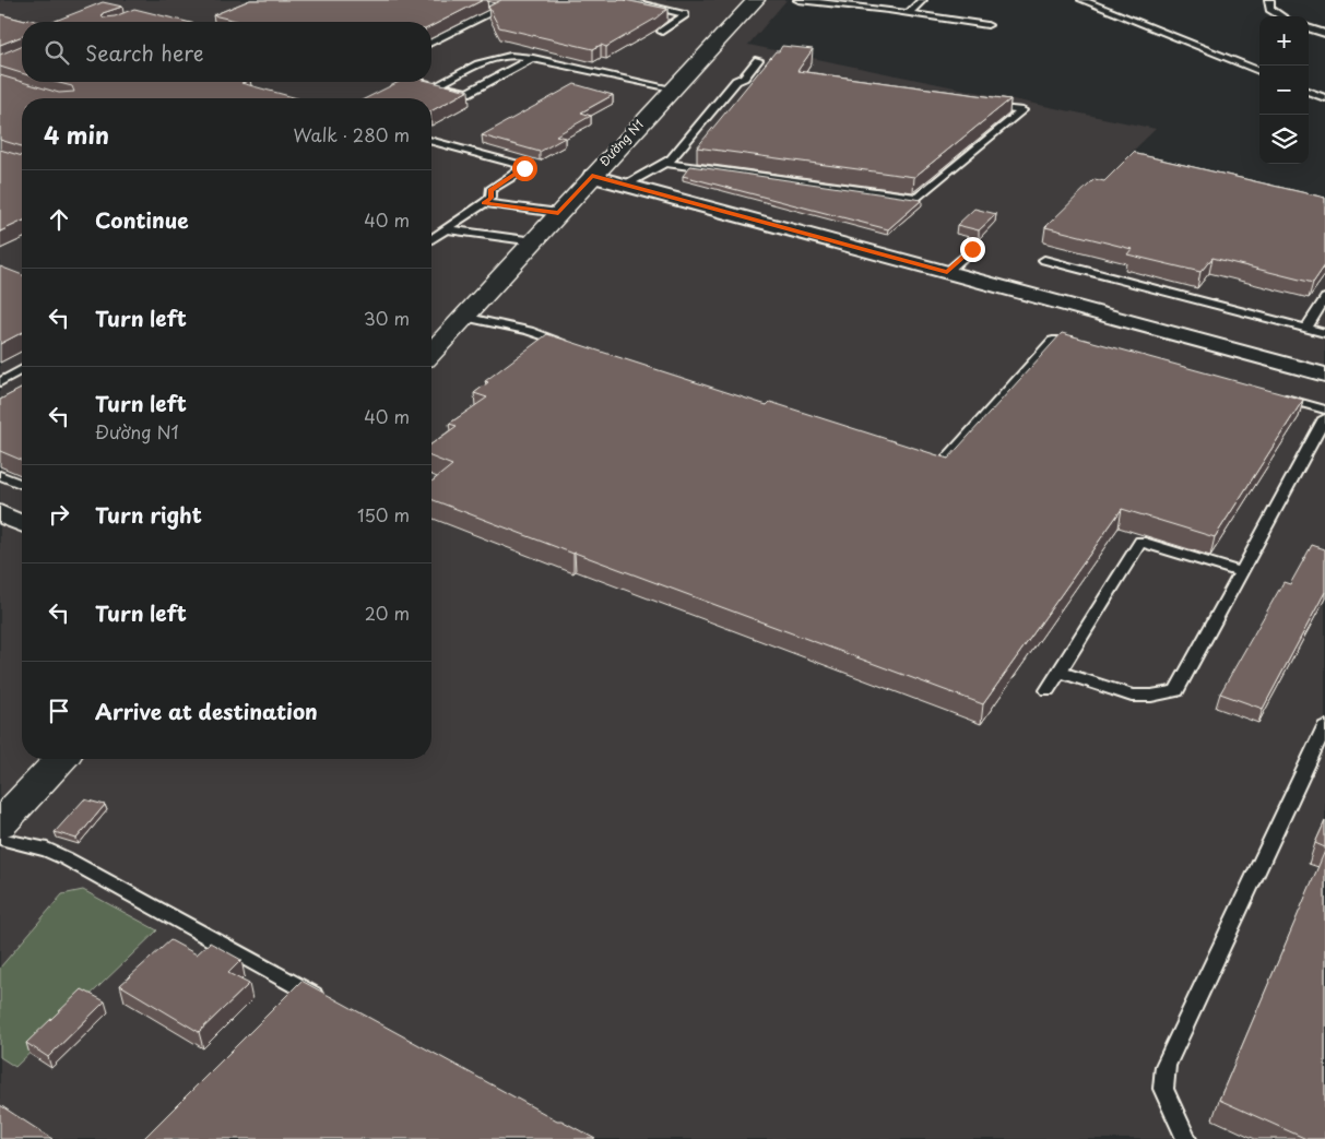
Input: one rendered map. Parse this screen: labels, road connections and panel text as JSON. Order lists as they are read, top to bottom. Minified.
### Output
{"streets":{"street":["Đường N1"]},"page":{"map_buttons":["+","−"],"search":"Search here","heading":["4 min","Walk · 280 m"],"list":[["Continue","40 m"],["Turn left","30 m"],["Turn left","Đường N1","40 m"],["Turn right","150 m"],["Turn left","20 m"],"Arrive at destination"]}}
